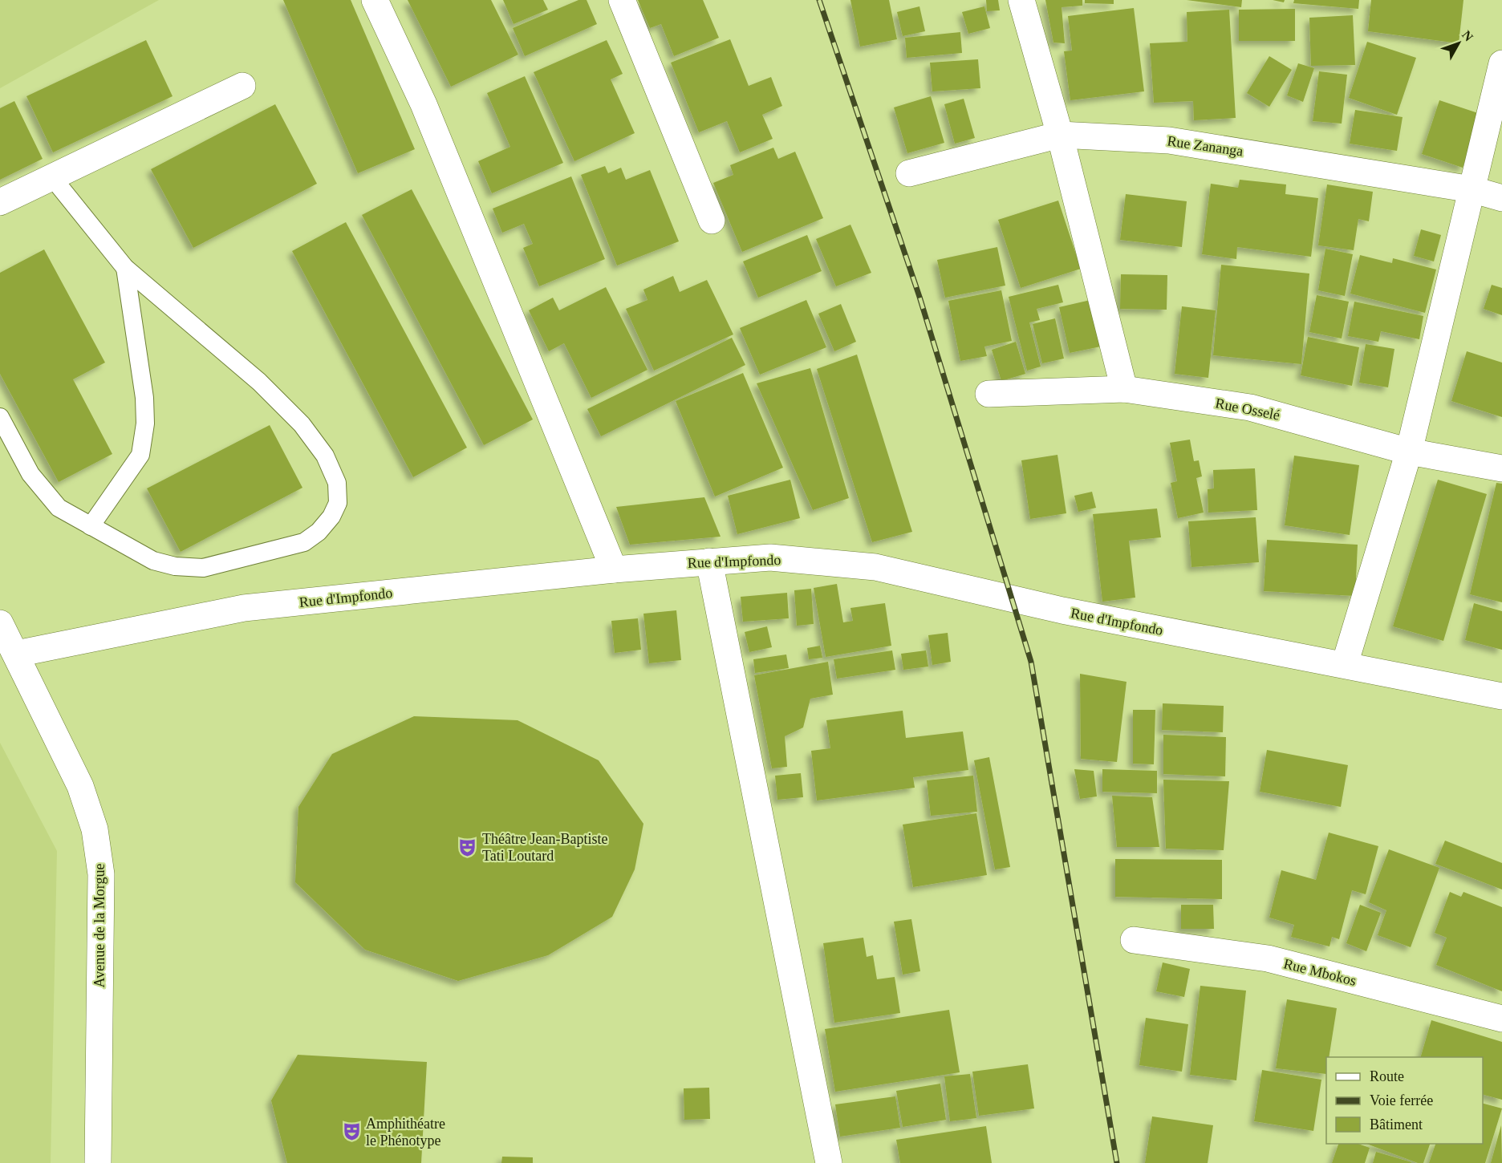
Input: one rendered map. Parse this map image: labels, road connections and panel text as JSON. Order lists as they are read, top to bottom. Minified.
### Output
{"streets":{"street":["Rue Zananga","Rue Osselé","Rue d'Impfondo","Avenue de la Morgue","Rue Mbokos"]},"crossings":[["Rue d'Impfondo","Avenue de la Morgue"]],"places":{"theatre":["Théâtre Jean-Baptiste Tati Loutard","Amphithéatre le Phénotype"]},"legend":["Route","Voie ferrée","Bâtiment"],"north":"top right"}
